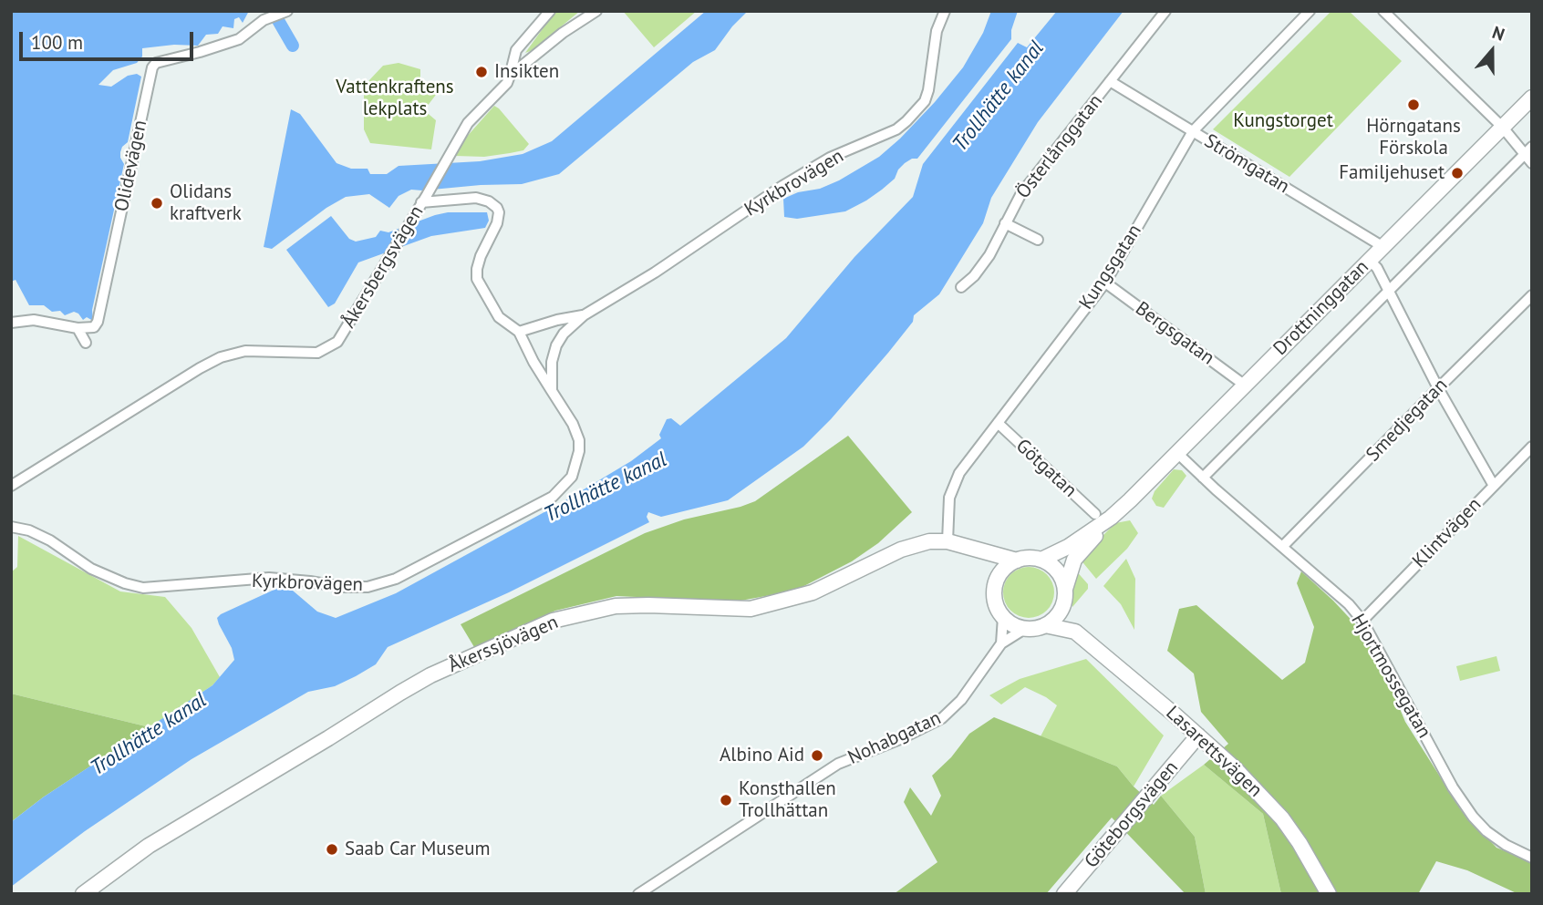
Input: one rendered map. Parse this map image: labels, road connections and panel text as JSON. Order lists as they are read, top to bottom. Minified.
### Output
{"streets":{"street":["Österlånggatan","Strömgatan","Olidevägen","Kyrkbrovägen","Åkersbergsvägen","Kungsgatan","Drottninggatan","Bergsgatan","Smedjegatan","Götgatan","Klintvägen","Åkerssjövägen","Hjortmossegatan","Nohabgatan","Lasarettsvägen","Göteborgsvägen"]},"crossings":[["Österlånggatan","Strömgatan"],["Strömgatan","Kungsgatan"],["Strömgatan","Drottninggatan"],["Kungsgatan","Bergsgatan"],["Kungsgatan","Götgatan"],["Kungsgatan","Åkerssjövägen"],["Drottninggatan","Bergsgatan"],["Drottninggatan","Åkerssjövägen"],["Drottninggatan","Hjortmossegatan"],["Drottninggatan","Nohabgatan"],["Drottninggatan","Lasarettsvägen"],["Smedjegatan","Hjortmossegatan"],["Klintvägen","Hjortmossegatan"],["Åkerssjövägen","Nohabgatan"],["Åkerssjövägen","Lasarettsvägen"],["Nohabgatan","Lasarettsvägen"],["Lasarettsvägen","Göteborgsvägen"]],"water":["Trollhätte kanal"],"parks":["Vattenkraftens lekplats","Kungstorget"],"places":["Insikten","Hörngatans Förskola","Familjehuset","Olidans kraftverk","Albino Aid","Konsthallen Trollhättan","Saab Car Museum"],"scale_bar":"100 m","north":"top"}
